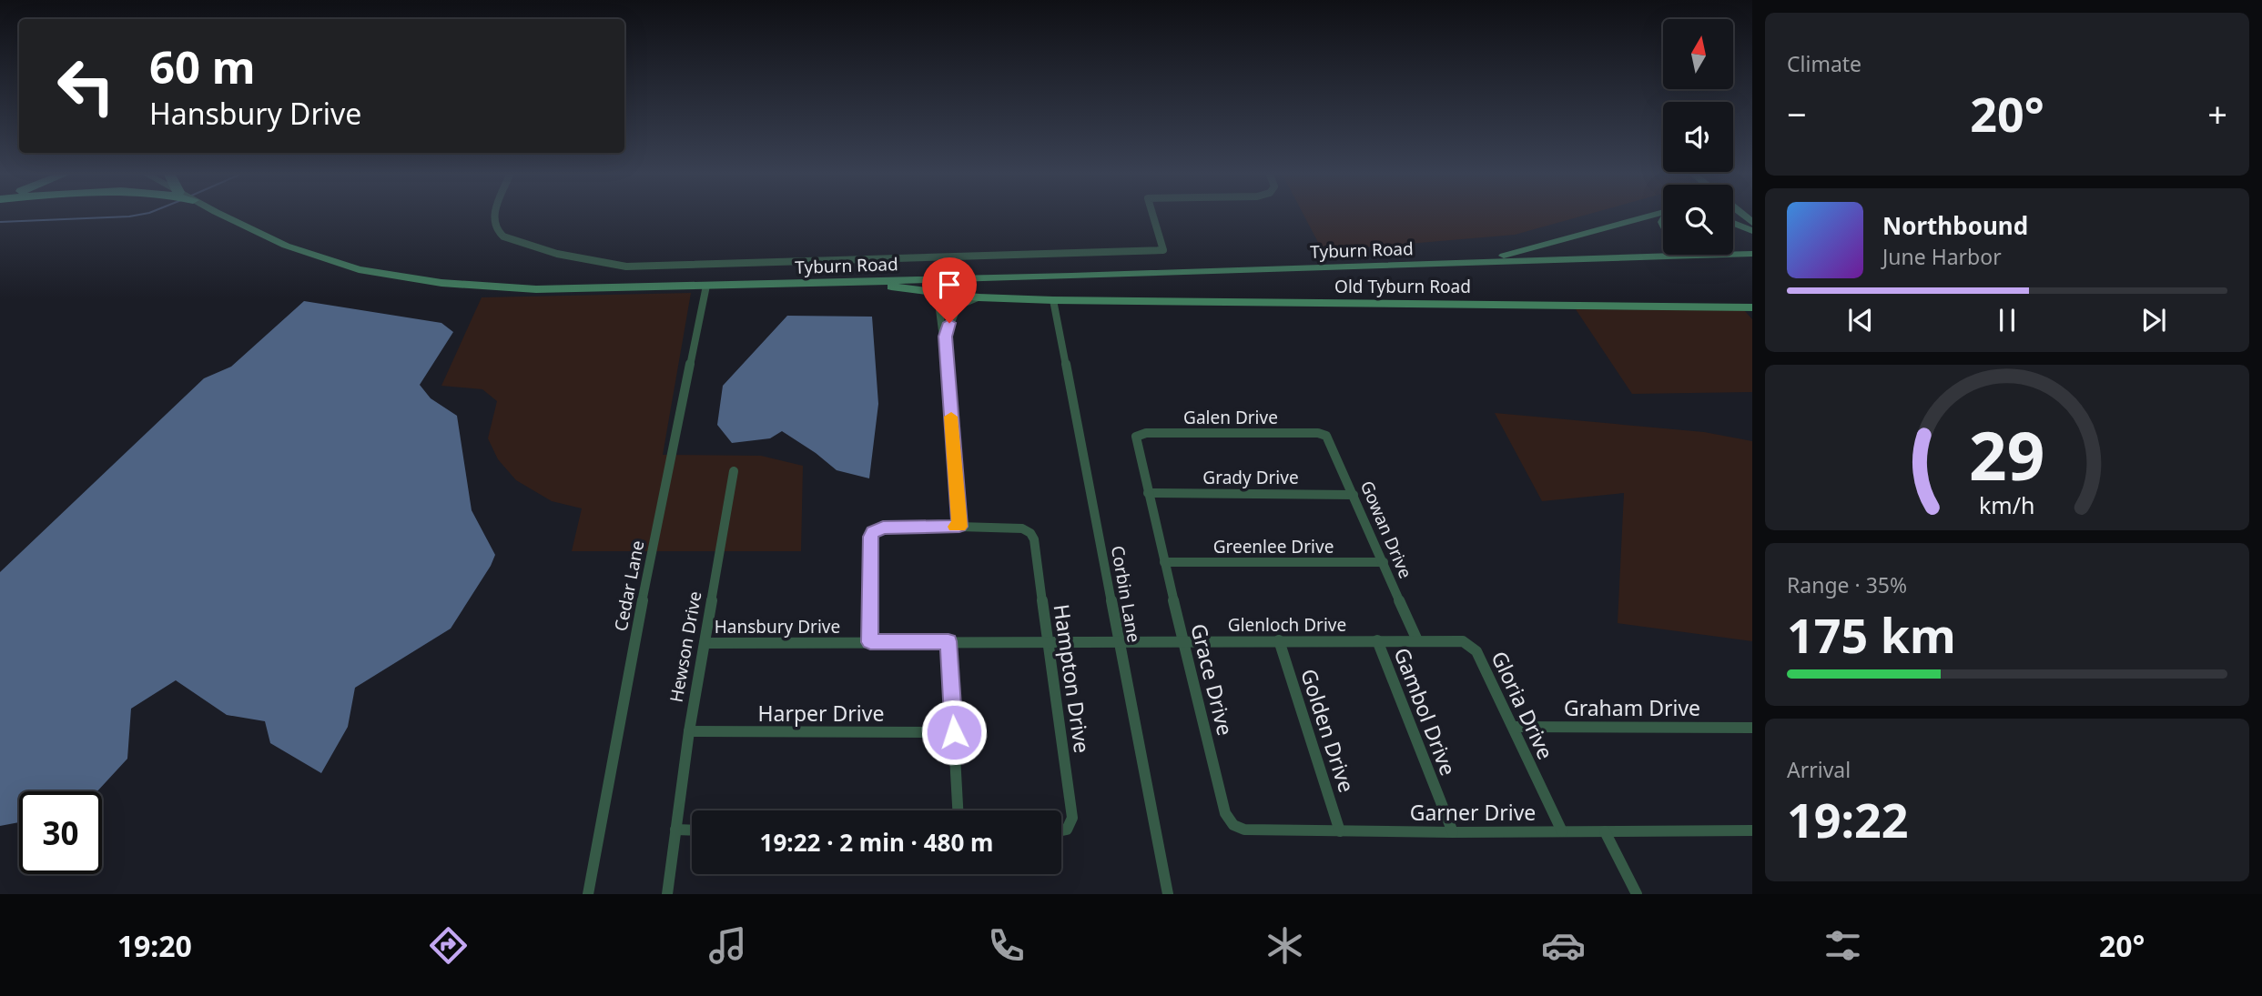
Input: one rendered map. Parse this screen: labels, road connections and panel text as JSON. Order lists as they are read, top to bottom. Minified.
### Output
{"streets":{"main road":["Tyburn Road","Old Tyburn Road"],"street":["Galen Drive","Grady Drive","Gowan Drive","Greenlee Drive","Cedar Lane","Corbin Lane","Glenloch Drive","Hansbury Drive","Hewson Drive","Hampton Drive","Grace Drive","Gloria Drive","Graham Drive","Gambol Drive","Harper Drive","Golden Drive","Garner Drive"]},"crossings":[["Tyburn Road","Old Tyburn Road"],["Tyburn Road","Cedar Lane"],["Old Tyburn Road","Corbin Lane"],["Galen Drive","Gowan Drive"],["Galen Drive","Grace Drive"],["Grady Drive","Gowan Drive"],["Grady Drive","Grace Drive"],["Gowan Drive","Greenlee Drive"],["Gowan Drive","Glenloch Drive"],["Gowan Drive","Gloria Drive"],["Greenlee Drive","Grace Drive"],["Corbin Lane","Glenloch Drive"],["Corbin Lane","Hansbury Drive"],["Glenloch Drive","Hansbury Drive"],["Glenloch Drive","Grace Drive"],["Glenloch Drive","Gloria Drive"],["Glenloch Drive","Gambol Drive"],["Glenloch Drive","Golden Drive"],["Hansbury Drive","Hewson Drive"],["Hansbury Drive","Hampton Drive"],["Hewson Drive","Harper Drive"],["Grace Drive","Golden Drive"],["Grace Drive","Garner Drive"],["Gloria Drive","Graham Drive"],["Gloria Drive","Garner Drive"],["Gambol Drive","Garner Drive"],["Golden Drive","Garner Drive"]],"north":"top","page":{"tile":["Climate",["Range · 35%","175 km"],["Arrival","19:22"]],"turn":["60 m","Hansbury Drive"],"heat":["−","20°","+"],"song":["Northbound","June Harbor"],"limit":"30","trip":"19:22 · 2 min · 480 m","tabs":["19:20","20°"],"gauge":["29","km/h"]}}
